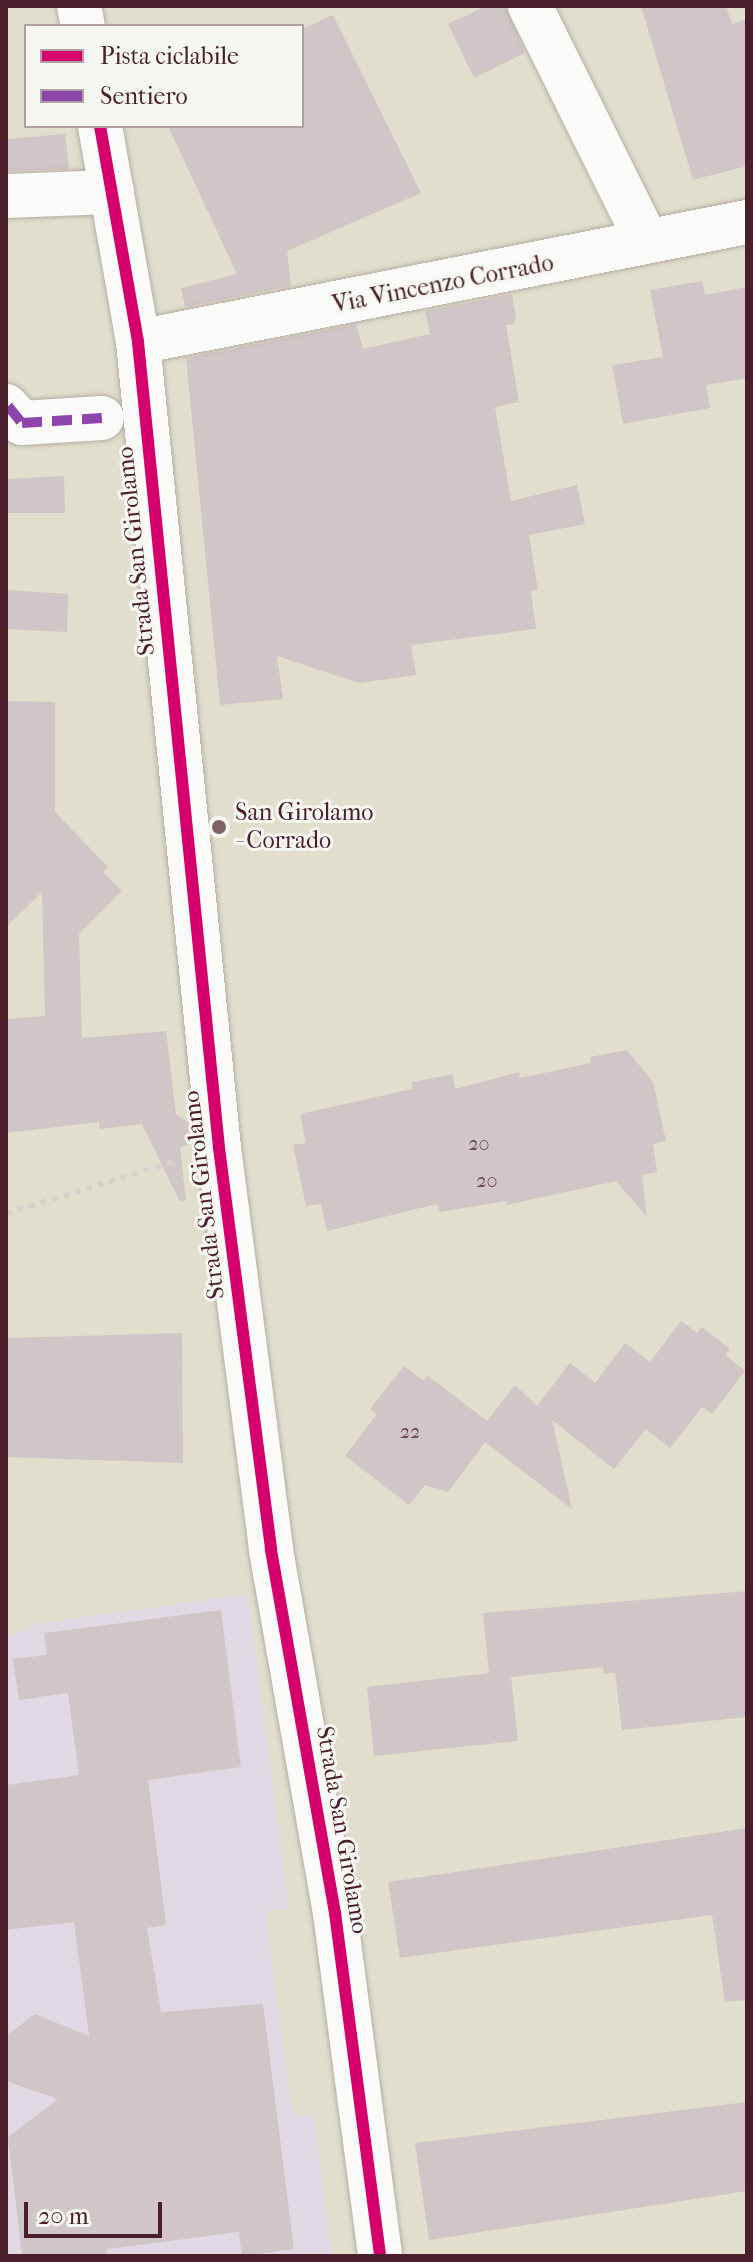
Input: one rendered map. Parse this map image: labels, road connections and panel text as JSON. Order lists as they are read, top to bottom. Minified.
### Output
{"streets":{"street":["Via Vincenzo Corrado","Strada San Girolamo"]},"crossings":[["Via Vincenzo Corrado","Strada San Girolamo"]],"places":["San Girolamo - Corrado"],"house_numbers":["20","20","22"],"legend":["Pista ciclabile","Sentiero"],"scale_bar":"20 m"}
